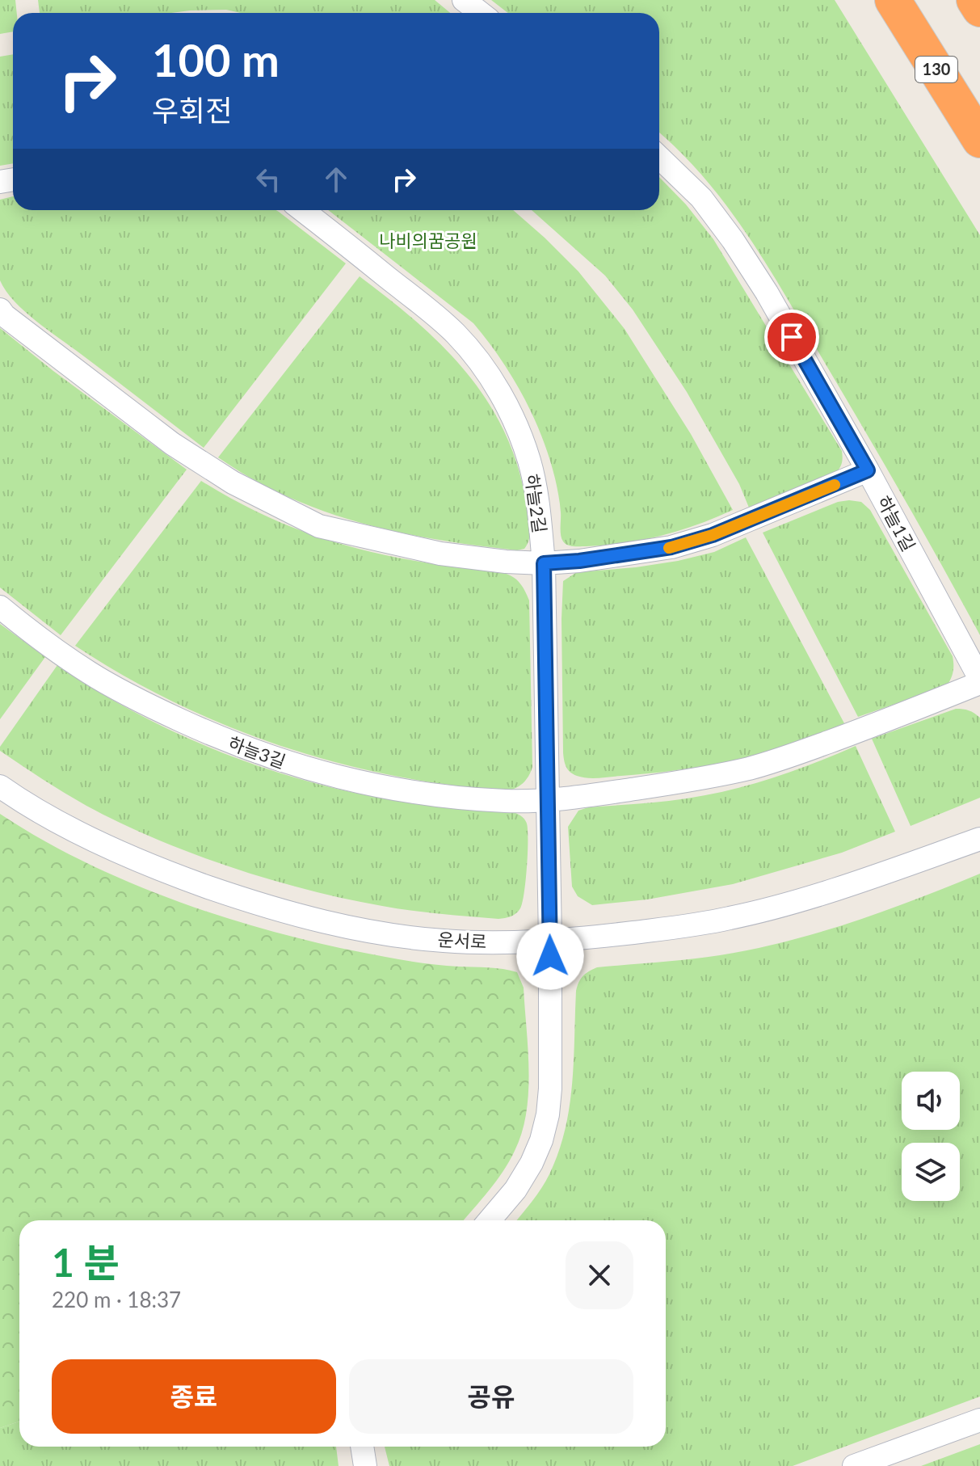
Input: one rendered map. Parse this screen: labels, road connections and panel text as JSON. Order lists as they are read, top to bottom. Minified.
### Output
{"streets":{"highway":["130"],"street":["하늘2길","하늘1길","하늘3길","운서로"]},"crossings":[["하늘2길","하늘3길"],["하늘2길","운서로"],["하늘1길","하늘3길"]],"parks":["나비의꿈공원"],"page":{"turn":["100 m","우회전"],"heading":["1 분","220 m · 18:37"],"buttons":["종료","공유"]}}
